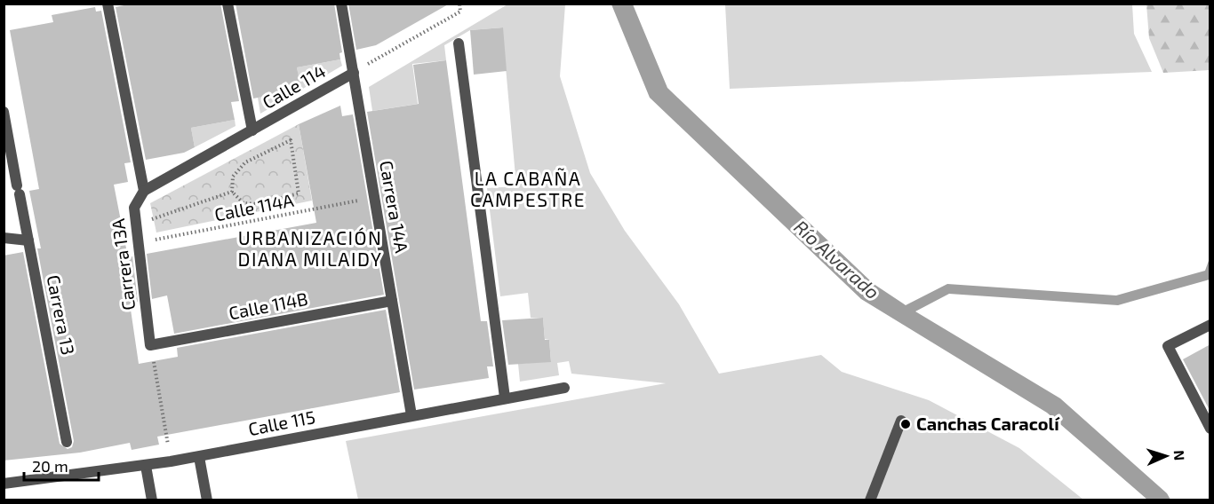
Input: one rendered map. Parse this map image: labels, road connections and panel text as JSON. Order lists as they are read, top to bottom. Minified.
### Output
{"streets":{"street":["Calle 114","Carrera 14A","Carrera 13A","Calle 114B","Carrera 13","Calle 115"],"path":["Calle 114A"]},"crossings":[["Calle 114","Carrera 14A"],["Calle 114","Carrera 13A"],["Carrera 14A","Calle 114A"],["Carrera 14A","Calle 114B"],["Carrera 14A","Calle 115"],["Calle 114A","Carrera 13A"],["Carrera 13A","Calle 114B"]],"districts":["LA CABAÑA CAMPESTRE","URBANIZACIÓN DIANA MILAIDY"],"water":["Río Alvarado"],"places":["Canchas Caracolí"],"scale_bar":"20 m","north":"right"}
